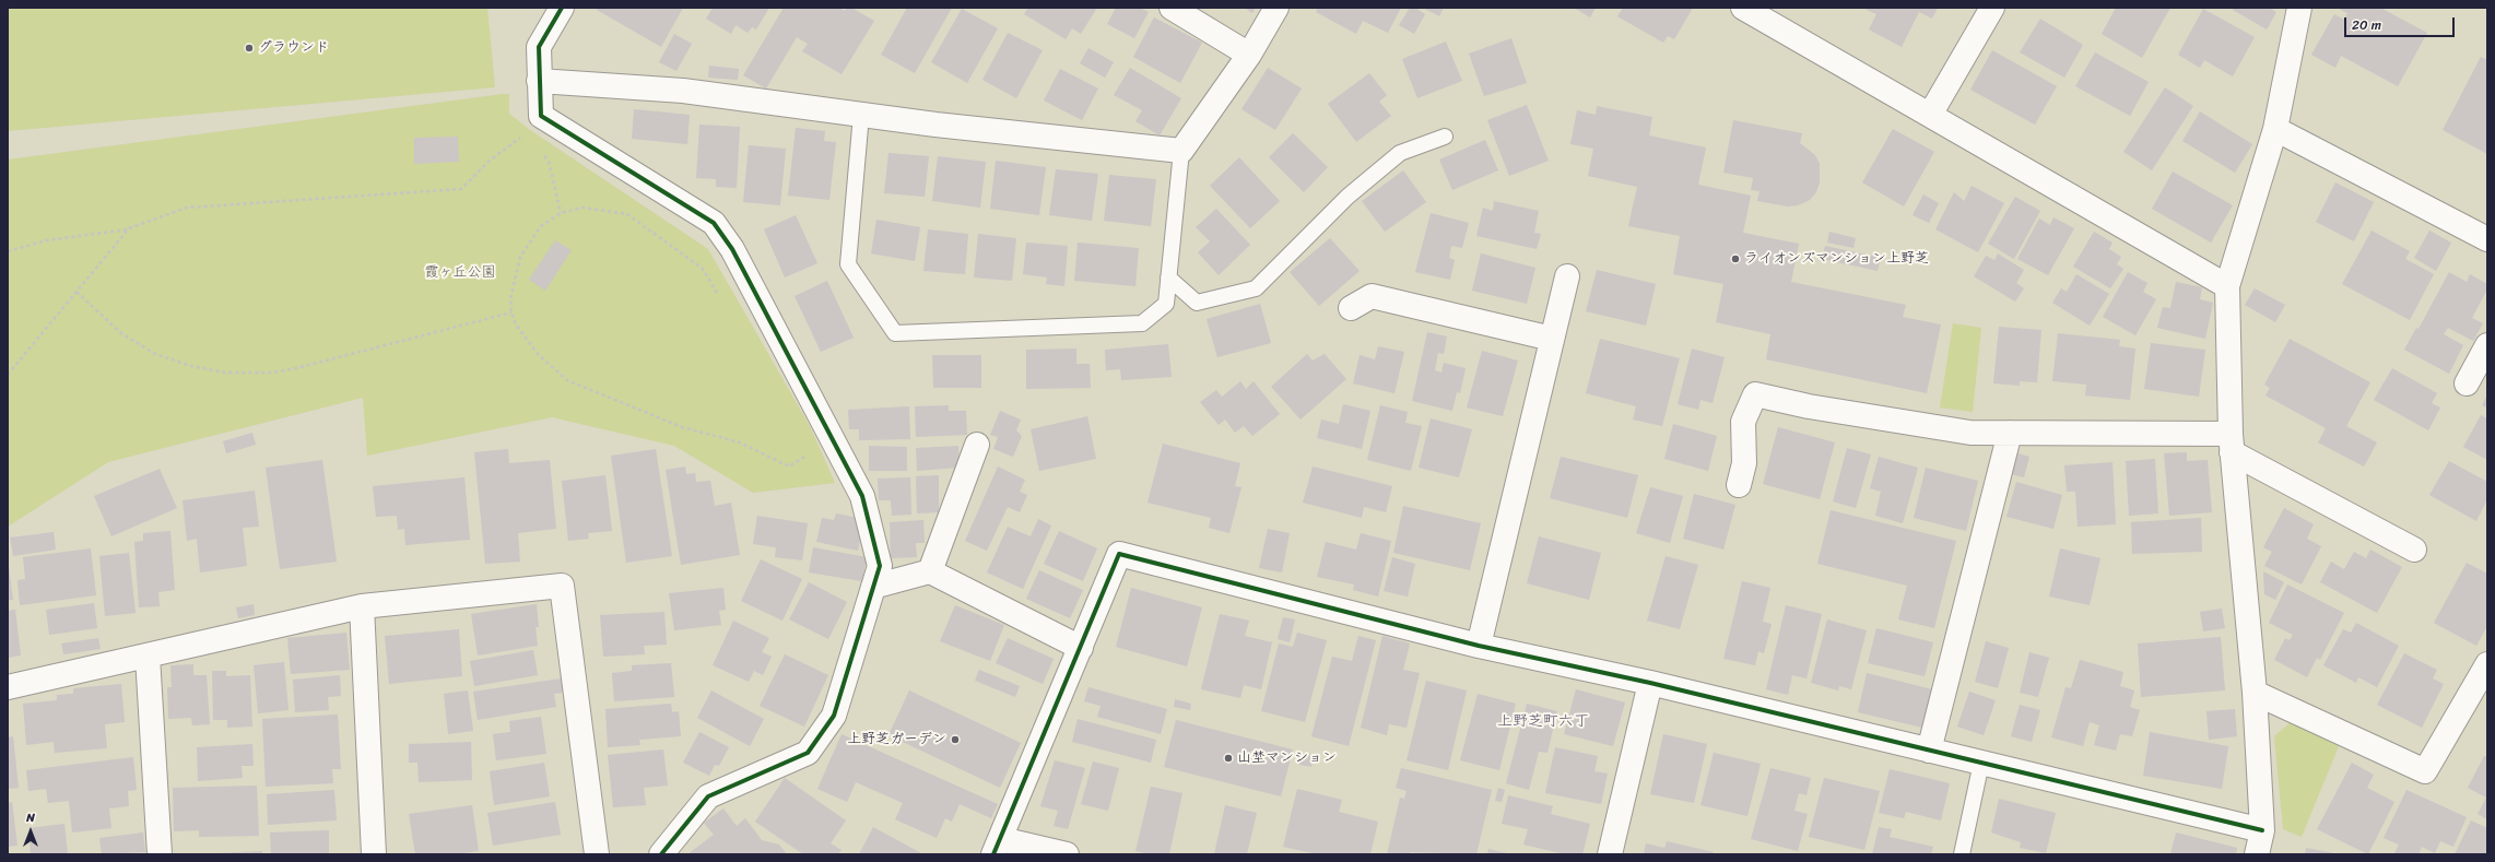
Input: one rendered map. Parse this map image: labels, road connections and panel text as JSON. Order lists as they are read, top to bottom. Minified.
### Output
{"districts":["上野芝町六丁"],"parks":["霞ヶ丘公園"],"places":["グラウンド","ライオンズマンション上野芝","上野芝ガーデン","山埜マンション"],"scale_bar":"20 m","north":"top"}
